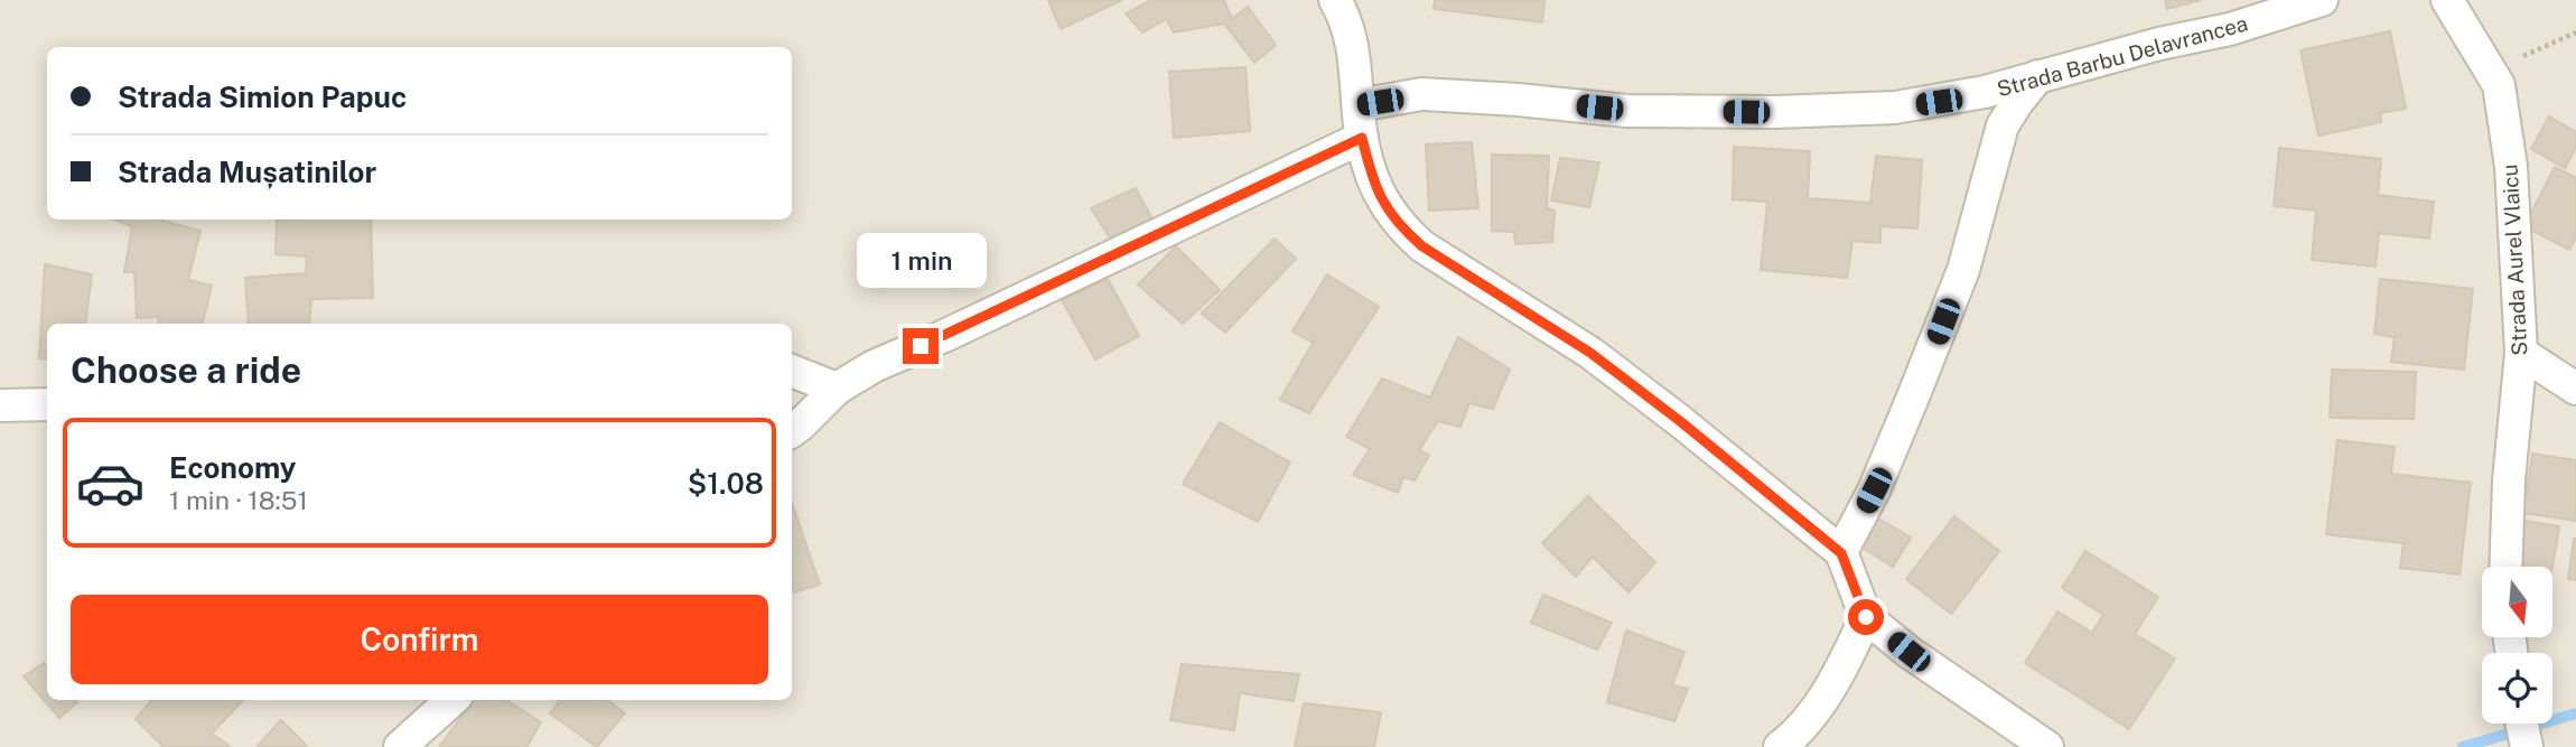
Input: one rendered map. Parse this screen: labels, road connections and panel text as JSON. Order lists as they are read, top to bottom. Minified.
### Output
{"streets":{"street":["Strada Barbu Delavrancea","Strada Aurel Vlaicu"]},"north":"bottom","page":{"banner":["Strada Simion Papuc","Strada Mușatinilor"],"bubble":"1 min","heading":"Choose a ride","list":[{"name":"Economy","note":"1 min · 18:51","value":"$1.08"}],"buttons":"Confirm"}}
